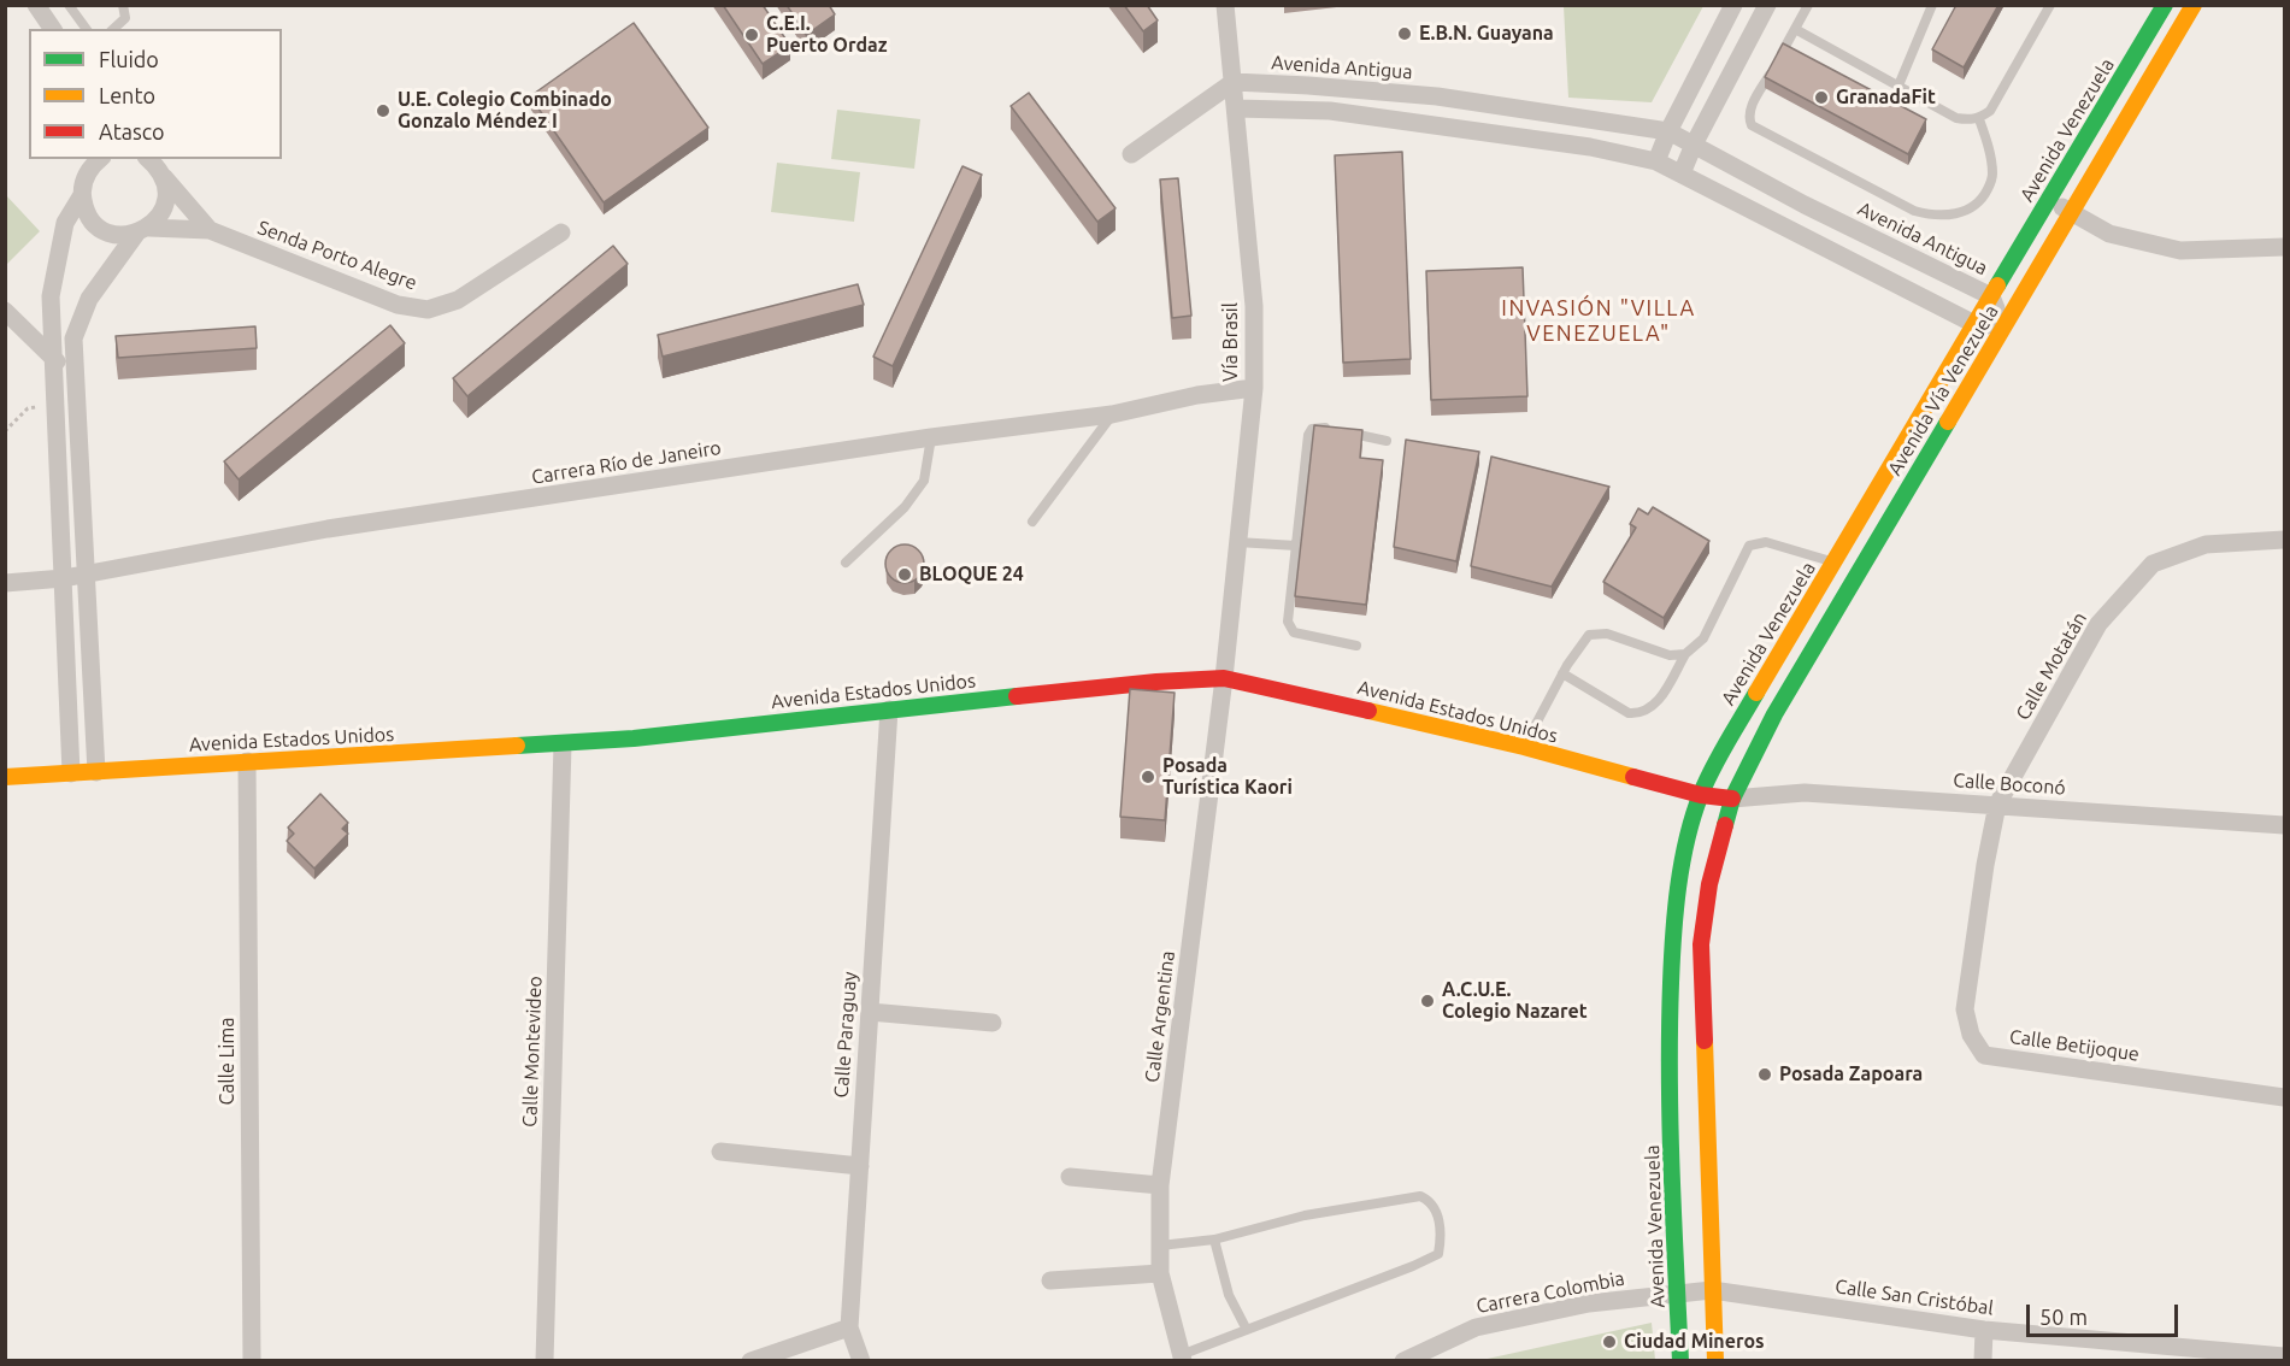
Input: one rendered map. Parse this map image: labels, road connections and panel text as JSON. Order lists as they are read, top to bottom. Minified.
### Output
{"streets":{"street":["Avenida Antigua","Avenida Venezuela","Senda Porto Alegre","Vía Brasil","Avenida Vía Venezuela","Carrera Río de Janeiro","Calle Motatán","Avenida Estados Unidos","Calle Boconó","Calle Argentina","Calle Paraguay","Calle Betijoque","Calle Montevideo","Calle Lima","Carrera Colombia","Calle San Cristóbal"]},"crossings":[["Avenida Antigua","Avenida Venezuela"],["Avenida Antigua","Vía Brasil"],["Avenida Antigua","Avenida Vía Venezuela"],["Avenida Venezuela","Avenida Estados Unidos"],["Avenida Venezuela","Carrera Colombia"],["Vía Brasil","Carrera Río de Janeiro"],["Vía Brasil","Avenida Estados Unidos"],["Vía Brasil","Calle Argentina"],["Avenida Vía Venezuela","Avenida Estados Unidos"],["Avenida Vía Venezuela","Calle Boconó"],["Calle Motatán","Calle Boconó"],["Calle Motatán","Calle Betijoque"],["Avenida Estados Unidos","Calle Boconó"],["Avenida Estados Unidos","Calle Argentina"],["Avenida Estados Unidos","Calle Paraguay"],["Avenida Estados Unidos","Calle Montevideo"],["Avenida Estados Unidos","Calle Lima"],["Calle Boconó","Calle Betijoque"],["Carrera Colombia","Calle San Cristóbal"]],"districts":["INVASIÓN \"VILLA VENEZUELA\""],"places":["E.B.N. Guayana","C.E.I. Puerto Ordaz","GranadaFit","U.E. Colegio Combinado Gonzalo Méndez I","BLOQUE 24","Posada Turística Kaori","A.C.U.E. Colegio Nazaret","Posada Zapoara","Ciudad Mineros"],"legend":["Fluido","Lento","Atasco"],"scale_bar":"50 m"}
